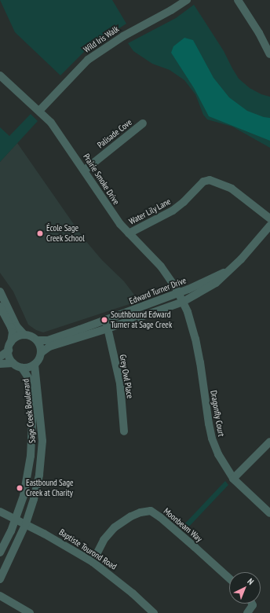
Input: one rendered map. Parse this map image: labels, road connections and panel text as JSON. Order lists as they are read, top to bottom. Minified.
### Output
{"streets":{"street":["Wild Iris Walk","Palisade Cove","Prairie Smoke Drive","Water Lily Lane","Edward Turner Drive","Grey Owl Place","Sage Creek Boulevard","Dragonfly Court","Moonbeam Way","Baptiste Tourond Road"]},"crossings":[["Wild Iris Walk","Prairie Smoke Drive"],["Palisade Cove","Prairie Smoke Drive"],["Prairie Smoke Drive","Water Lily Lane"],["Prairie Smoke Drive","Edward Turner Drive"],["Prairie Smoke Drive","Dragonfly Court"],["Edward Turner Drive","Grey Owl Place"],["Edward Turner Drive","Sage Creek Boulevard"],["Edward Turner Drive","Dragonfly Court"],["Sage Creek Boulevard","Baptiste Tourond Road"],["Moonbeam Way","Baptiste Tourond Road"]],"places":["École Sage Creek School","Southbound Edward Turner at Sage Creek","Eastbound Sage Creek at Charity"],"north":"top right"}
